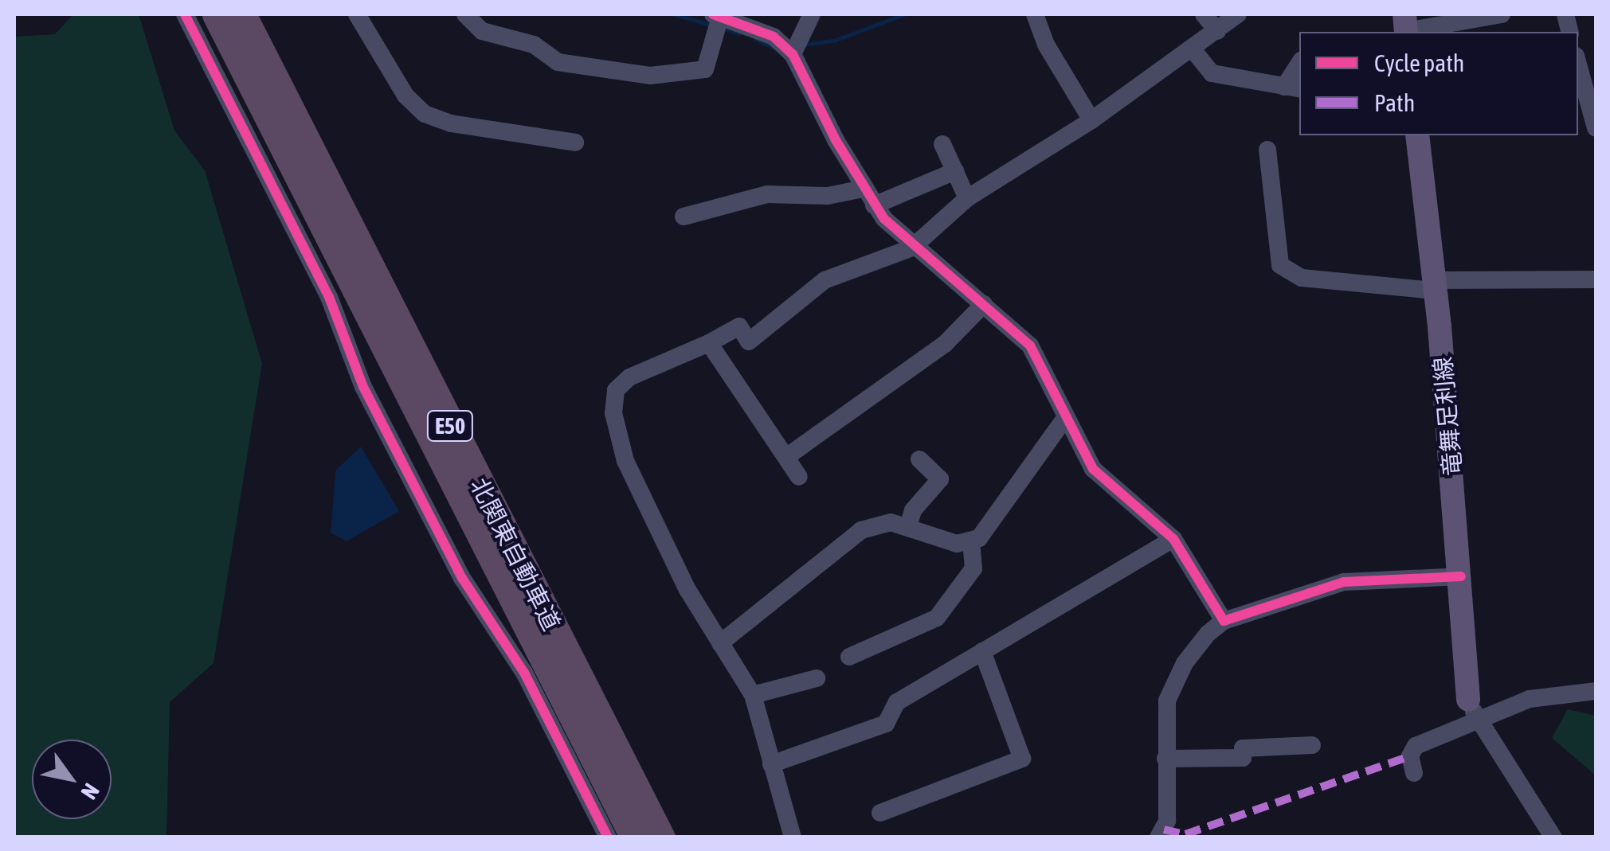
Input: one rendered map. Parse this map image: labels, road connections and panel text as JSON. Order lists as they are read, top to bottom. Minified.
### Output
{"streets":{"highway":["E50","北関東自動車道"],"main road":["竜舞足利線"]},"legend":["Cycle path","Path"],"north":"bottom right"}
